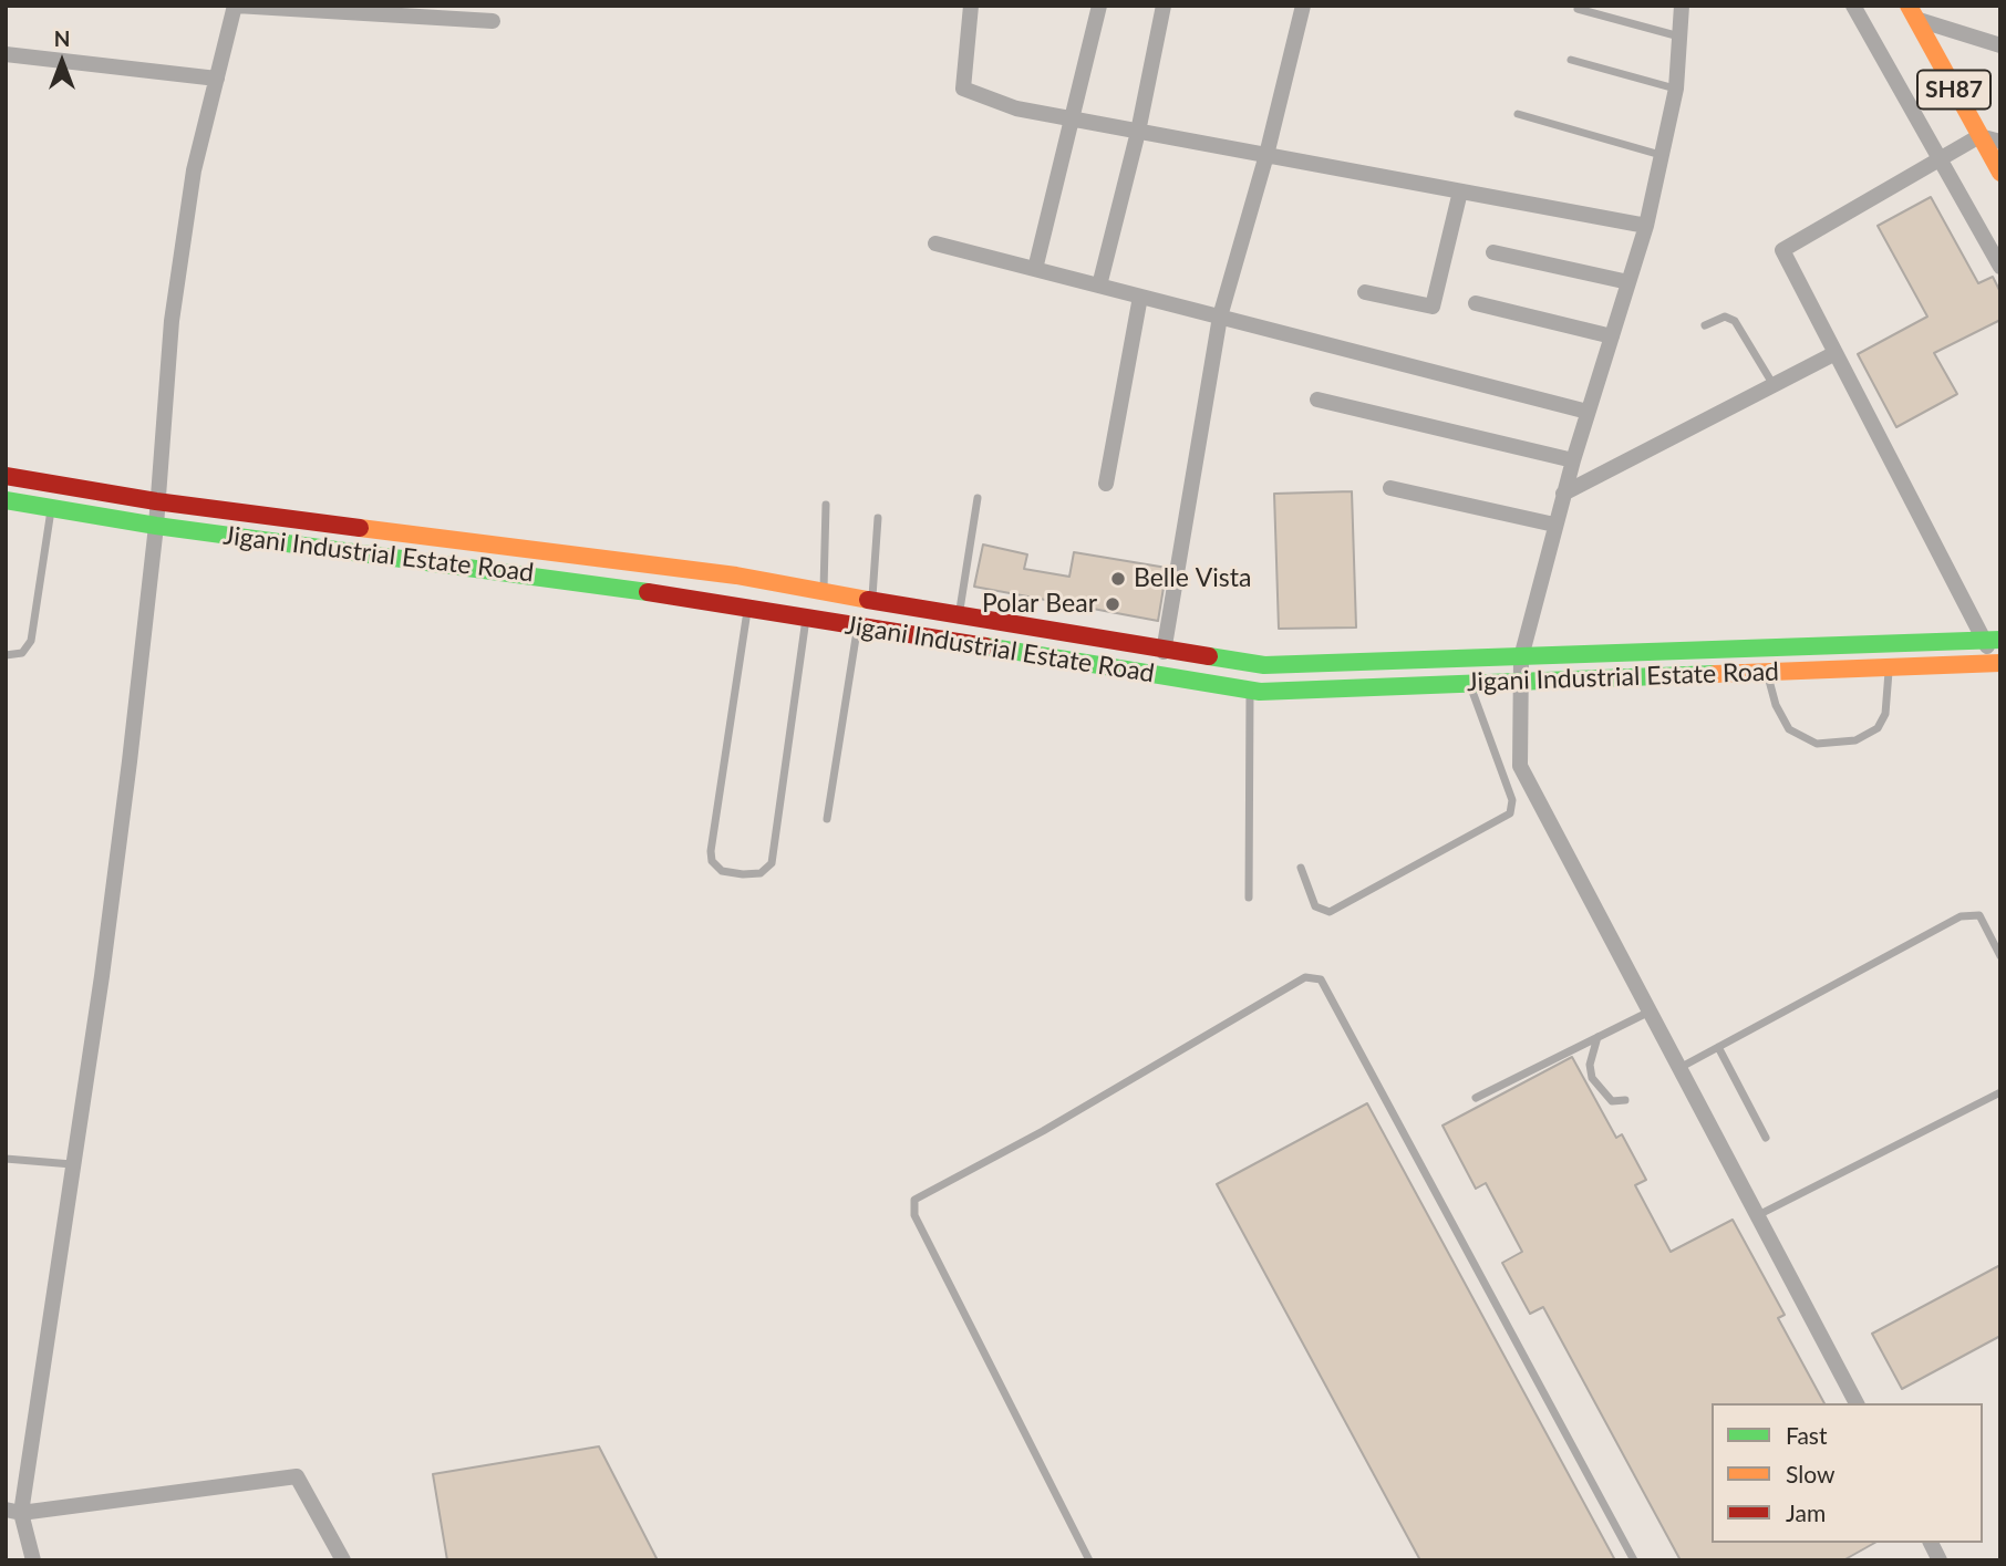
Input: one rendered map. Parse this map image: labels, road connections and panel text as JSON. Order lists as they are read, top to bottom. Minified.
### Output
{"streets":{"main road":["SH87","Jigani Industrial Estate Road"]},"places":["Belle Vista","Polar Bear"],"legend":["Fast","Slow","Jam"],"north":"top"}
